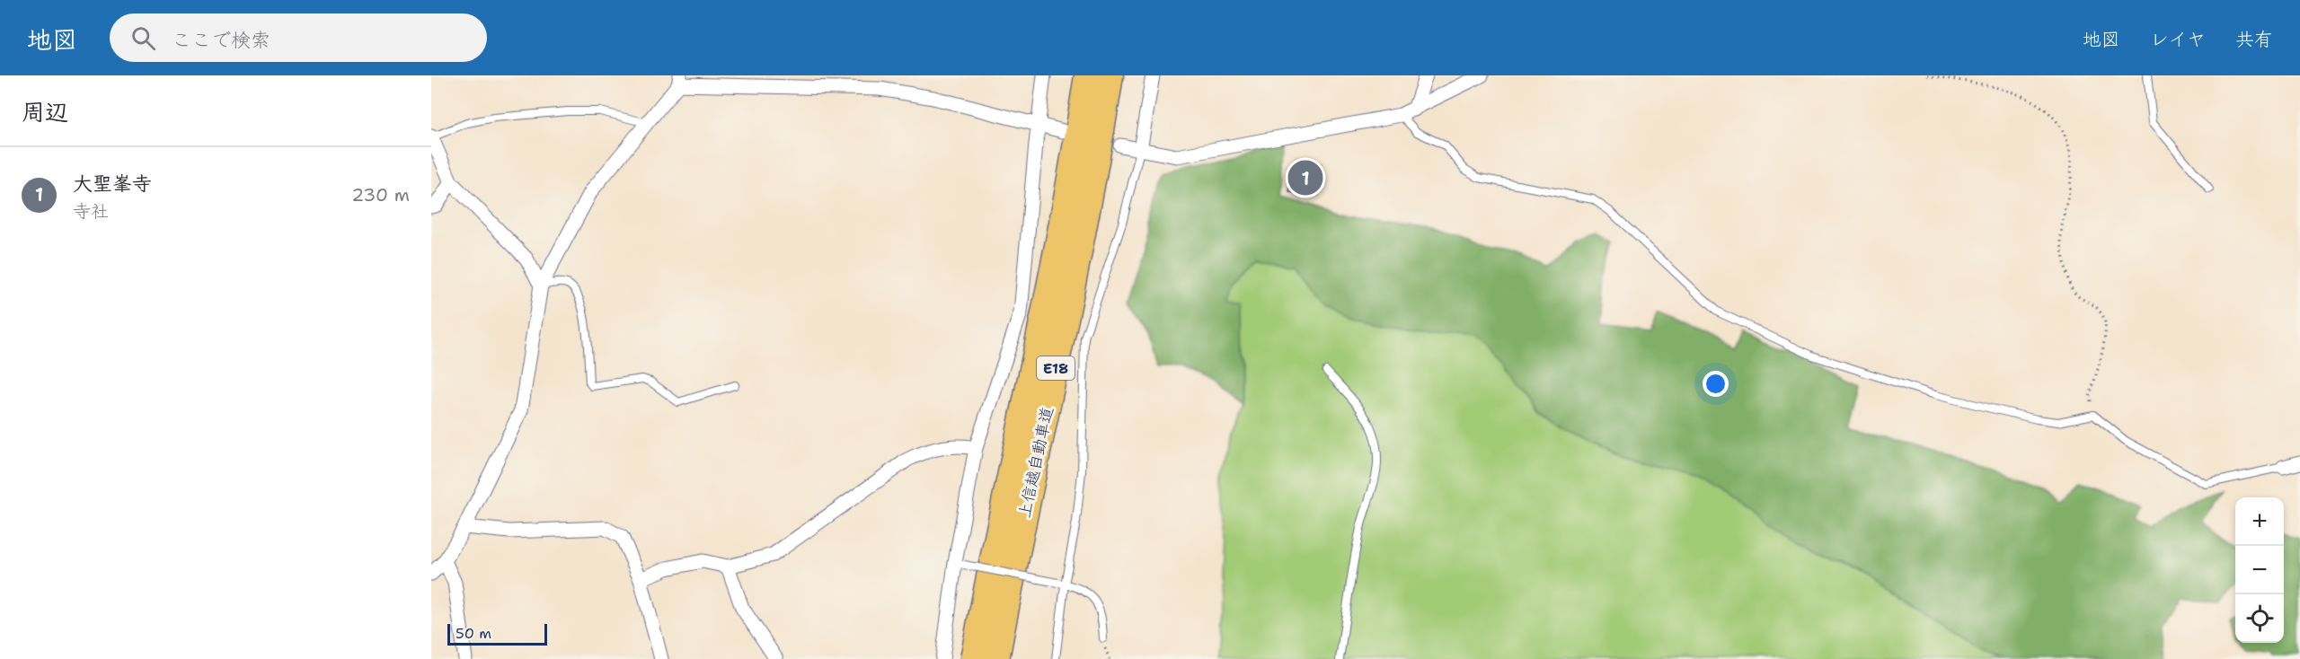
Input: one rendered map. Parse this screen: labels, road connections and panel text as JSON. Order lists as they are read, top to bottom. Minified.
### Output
{"streets":{"highway":["E18","上信越自動車道"]},"scale_bar":"50 m","page":{"header":"地図","search":"ここで検索","nav":["地図","レイヤ","共有"],"heading":"周辺","list":[{"mark":"1","name":"大聖峯寺","note":"寺社","value":"230 m"}],"pins":"1","map_buttons":["+","−"],"scale":"50 m"}}
